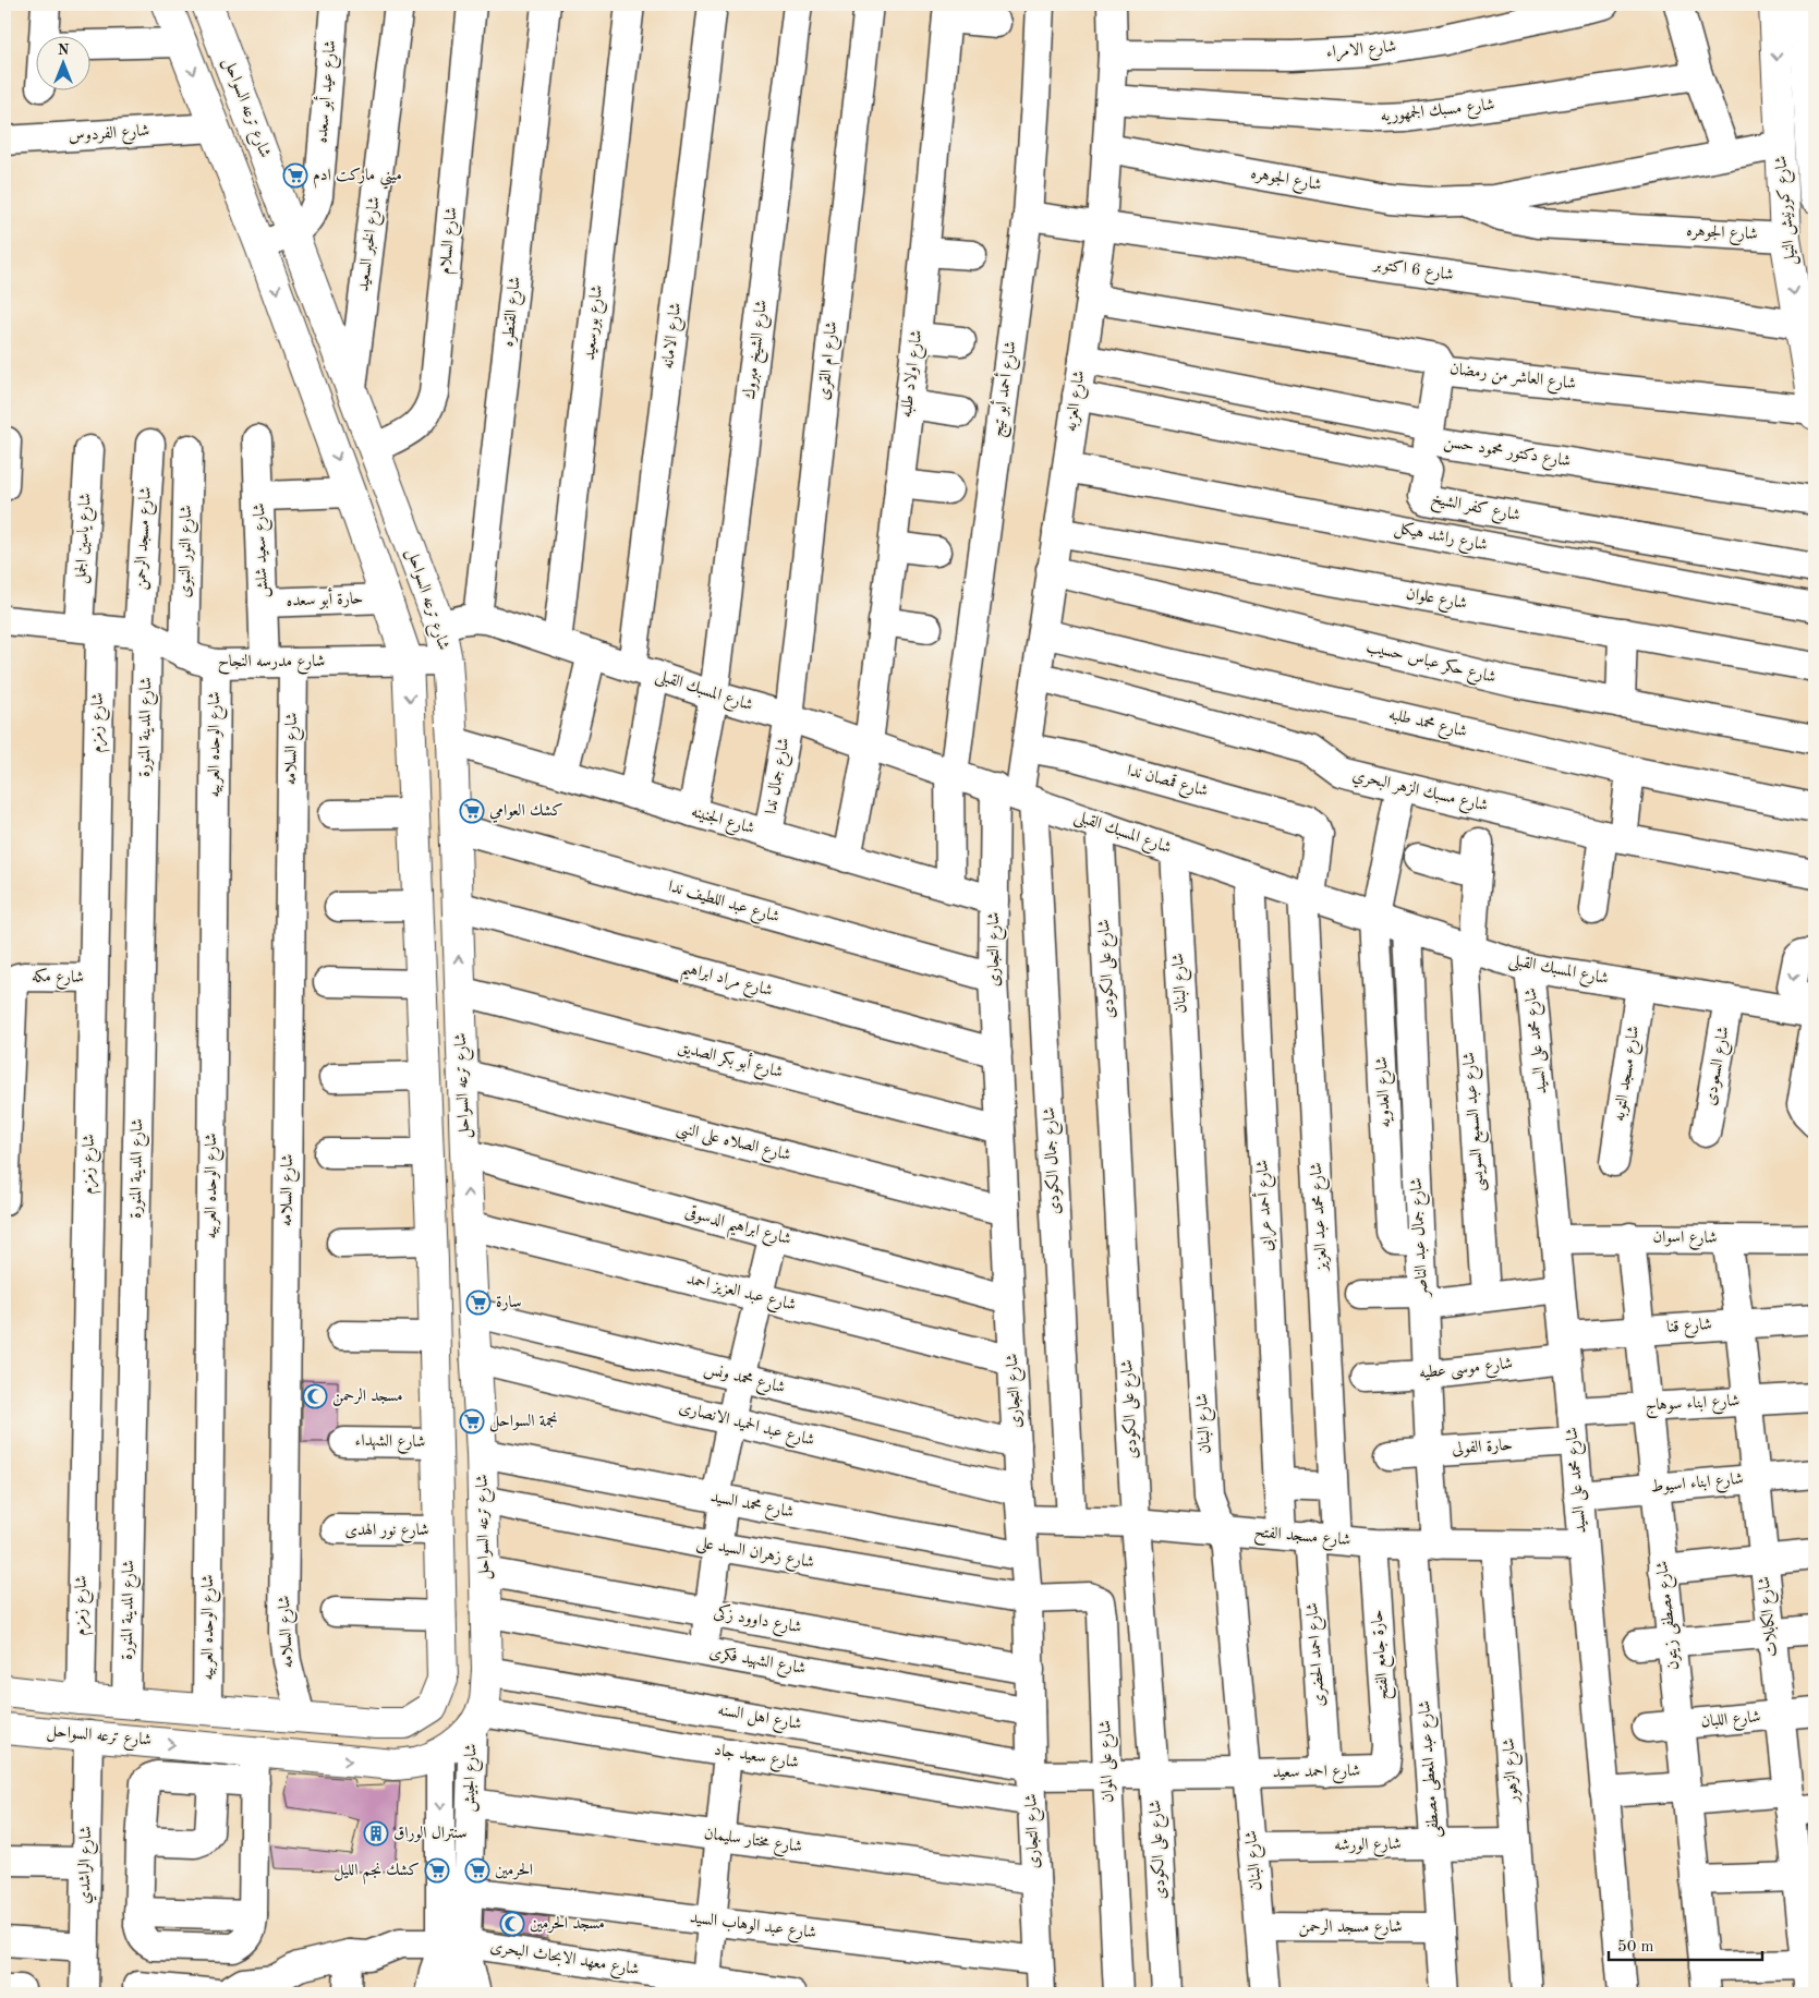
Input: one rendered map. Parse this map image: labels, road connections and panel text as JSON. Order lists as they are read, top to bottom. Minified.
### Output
{"streets":{"main road":["شارع ترعه السواحل","شارع كورنيش النيل"],"street":["شارع الامراء","شارع عيد أبو سعده","شارع مسبك الجمهوريه","شارع الفردوس","شارع الجوهره","شارع السلام","شارع الخبر السعيد","شارع 6 اكتوبر","شارع القنطره","شارع بورسعيد","شارع الامانه","شارع الشيخ مبروك","شارع ام القرى","شارع اولاد طلبه","شارع العاشر من رمضان","شارع أحمد أبو تيج","شارع العزبه","شارع دكتور محمود حسن","شارع كفر الشيخ","شارع راشد هيكل","شارع ياسين الجمل","شارع مسجد الرحمن","شارع سعيد شلش","شارع النور النبوى","شارع علوان","حارة أبو سعده","شارع مدرسه النجاح","شارع حكر عباس حسيب","شارع المسبك القبلى","شارع زمزم","شارع محمد طلبه","شارع المدينة المنورة","شارع الوحده العربيه","شارع السلامه","شارع جمال ندا","شارع قمصان ندا","شارع مسبك الزهر البحري","شارع الجنينه","شارع عبد اللطيف ندا","شارع التجارى","شارع على الكودى","شارع مكه","شارع مراد ابراهيم","شارع البنان","شارع محمد على السيد","شارع أبو بكر الصديق","شارع السعودى","شارع مسجد التوبه","شارع العدويه","شارع عبد السميع السويسى","شارع الصلاه على النبى","شارع جمال الكودى","شارع أحمد عرابى","شارع محمد عبد العزيز","شارع ابراهيم الدسوقى","شارع جمال عبد الناصر","شارع اسوان","شارع عبد العزيز احمد","شارع قنا","شارع موسى عطيه","شارع محمد ونس","شارع ابناء سوهاج","شارع عبد الحميد الانصارى","شارع الشهداء","حارة الفولى","شارع ابناء اسيوط","شارع محمد السيد","شارع نور الهدى","شارع مسجد الفتح","شارع زهران السيد على","شارع مصطفى زيتون","شارع الكابلات","شارع داوود زكى","شارع احمد الحضرى","حارة جامع الفتح","شارع الشهيد فكرى","شارع اهل السنه","شارع اللبان","شارع سعيد جاد","شارع على الموان","شارع عبد المعطى مصطفى","شارع الزهور","شارع احمد سعيد","شارع الجيش","شارع مختار سليمان","شارع الورشه","شارع الراشدي","شارع عبد الوهاب السيد","شارع معهد الابحاث البحرى"]},"crossings":[["شارع الامراء","شارع العزبه"],["شارع عيد أبو سعده","شارع ترعه السواحل"],["شارع ترعه السواحل","شارع السلام"],["شارع ترعه السواحل","شارع الخبر السعيد"],["شارع ترعه السواحل","شارع مدرسه النجاح"],["شارع ترعه السواحل","شارع المسبك القبلى"],["شارع ترعه السواحل","شارع الجنينه"],["شارع ترعه السواحل","شارع عبد اللطيف ندا"],["شارع ترعه السواحل","شارع مراد ابراهيم"],["شارع ترعه السواحل","شارع أبو بكر الصديق"],["شارع ترعه السواحل","شارع الصلاه على النبى"],["شارع ترعه السواحل","شارع ابراهيم الدسوقى"],["شارع ترعه السواحل","شارع عبد العزيز احمد"],["شارع ترعه السواحل","شارع محمد ونس"],["شارع ترعه السواحل","شارع عبد الحميد الانصارى"],["شارع ترعه السواحل","شارع محمد السيد"],["شارع ترعه السواحل","شارع زهران السيد على"],["شارع ترعه السواحل","شارع داوود زكى"],["شارع ترعه السواحل","شارع الشهيد فكرى"],["شارع ترعه السواحل","شارع اهل السنه"],["شارع ترعه السواحل","شارع سعيد جاد"],["شارع ترعه السواحل","شارع الجيش"],["شارع ترعه السواحل","شارع الراشدي"],["شارع مسبك الجمهوريه","شارع العزبه"],["شارع الجوهره","شارع كورنيش النيل"],["شارع الجوهره","شارع العزبه"],["شارع كورنيش النيل","شارع 6 اكتوبر"],["شارع كورنيش النيل","شارع العاشر من رمضان"],["شارع 6 اكتوبر","شارع أحمد أبو تيج"],["شارع 6 اكتوبر","شارع العزبه"],["شارع القنطره","شارع المسبك القبلى"],["شارع بورسعيد","شارع المسبك القبلى"],["شارع الامانه","شارع المسبك القبلى"],["شارع الامانه","شارع الجنينه"],["شارع الشيخ مبروك","شارع المسبك القبلى"],["شارع الشيخ مبروك","شارع الجنينه"],["شارع ام القرى","شارع المسبك القبلى"],["شارع ام القرى","شارع جمال ندا"],["شارع اولاد طلبه","شارع المسبك القبلى"],["شارع اولاد طلبه","شارع الجنينه"],["شارع العاشر من رمضان","شارع العزبه"],["شارع أحمد أبو تيج","شارع المسبك القبلى"],["شارع أحمد أبو تيج","شارع الجنينه"],["شارع العزبه","شارع دكتور محمود حسن"],["شارع العزبه","شارع راشد هيكل"],["شارع العزبه","شارع علوان"],["شارع العزبه","شارع حكر عباس حسيب"],["شارع العزبه","شارع المسبك القبلى"],["شارع العزبه","شارع محمد طلبه"],["شارع العزبه","شارع قمصان ندا"],["شارع العزبه","شارع مسبك الزهر البحري"],["شارع العزبه","شارع التجارى"],["شارع العزبه","شارع جمال الكودى"],["شارع ياسين الجمل","شارع مدرسه النجاح"],["شارع ياسين الجمل","شارع زمزم"],["شارع مسجد الرحمن","شارع مدرسه النجاح"],["شارع مسجد الرحمن","شارع المدينة المنورة"],["شارع مسجد الرحمن","شارع البنان"],["شارع مسجد الرحمن","شارع عبد المعطى مصطفى"],["شارع سعيد شلش","حارة أبو سعده"],["شارع سعيد شلش","شارع مدرسه النجاح"],["شارع النور النبوى","شارع مدرسه النجاح"],["شارع مدرسه النجاح","شارع زمزم"],["شارع مدرسه النجاح","شارع المدينة المنورة"],["شارع مدرسه النجاح","شارع الوحده العربيه"],["شارع مدرسه النجاح","شارع السلامه"],["شارع المسبك القبلى","شارع جمال ندا"],["شارع المسبك القبلى","شارع التجارى"],["شارع المسبك القبلى","شارع على الكودى"],["شارع المسبك القبلى","شارع البنان"],["شارع المسبك القبلى","شارع محمد على السيد"],["شارع المسبك القبلى","شارع السعودى"],["شارع المسبك القبلى","شارع مسجد التوبه"],["شارع المسبك القبلى","شارع العدويه"],["شارع المسبك القبلى","شارع عبد السميع السويسى"],["شارع المسبك القبلى","شارع جمال الكودى"],["شارع المسبك القبلى","شارع أحمد عرابى"],["شارع المسبك القبلى","شارع محمد عبد العزيز"],["شارع المسبك القبلى","شارع جمال عبد الناصر"],["شارع زمزم","شارع مكه"],["شارع جمال ندا","شارع الجنينه"],["شارع قمصان ندا","شارع محمد عبد العزيز"],["شارع الجنينه","شارع التجارى"],["شارع عبد اللطيف ندا","شارع التجارى"],["شارع التجارى","شارع مراد ابراهيم"],["شارع التجارى","شارع أبو بكر الصديق"],["شارع التجارى","شارع الصلاه على النبى"],["شارع التجارى","شارع جمال الكودى"],["شارع التجارى","شارع ابراهيم الدسوقى"],["شارع التجارى","شارع عبد العزيز احمد"],["شارع التجارى","شارع محمد ونس"],["شارع التجارى","شارع عبد الحميد الانصارى"],["شارع التجارى","شارع محمد السيد"],["شارع التجارى","شارع مسجد الفتح"],["شارع التجارى","شارع زهران السيد على"],["شارع التجارى","شارع داوود زكى"],["شارع التجارى","شارع الشهيد فكرى"],["شارع التجارى","شارع اهل السنه"],["شارع التجارى","شارع سعيد جاد"],["شارع التجارى","شارع على الموان"],["شارع التجارى","شارع احمد سعيد"],["شارع التجارى","شارع مختار سليمان"],["شارع التجارى","شارع عبد الوهاب السيد"],["شارع على الكودى","شارع مسجد الفتح"],["شارع على الكودى","شارع احمد سعيد"],["شارع البنان","شارع مسجد الفتح"],["شارع البنان","شارع احمد سعيد"],["شارع البنان","شارع الورشه"],["شارع محمد على السيد","شارع اسوان"],["شارع محمد على السيد","شارع قنا"],["شارع محمد على السيد","شارع موسى عطيه"],["شارع محمد على السيد","شارع ابناء سوهاج"],["شارع محمد على السيد","حارة الفولى"],["شارع محمد على السيد","شارع ابناء اسيوط"],["شارع محمد على السيد","شارع مسجد الفتح"],["شارع العدويه","شارع جمال عبد الناصر"],["شارع جمال الكودى","شارع مسجد الفتح"],["شارع أحمد عرابى","شارع محمد عبد العزيز"],["شارع أحمد عرابى","شارع مسجد الفتح"],["شارع أحمد عرابى","شارع احمد الحضرى"],["شارع محمد عبد العزيز","شارع مسجد الفتح"],["شارع محمد عبد العزيز","شارع احمد الحضرى"],["شارع جمال عبد الناصر","شارع موسى عطيه"],["شارع جمال عبد الناصر","حارة الفولى"],["شارع جمال عبد الناصر","شارع مسجد الفتح"],["شارع جمال عبد الناصر","شارع عبد المعطى مصطفى"],["شارع اسوان","شارع مصطفى زيتون"],["شارع اسوان","شارع الكابلات"],["شارع قنا","شارع موسى عطيه"],["شارع قنا","شارع مصطفى زيتون"],["شارع قنا","شارع الكابلات"],["شارع ابناء سوهاج","شارع مصطفى زيتون"],["شارع ابناء سوهاج","شارع الكابلات"],["شارع ابناء اسيوط","شارع مصطفى زيتون"],["شارع ابناء اسيوط","شارع الكابلات"],["شارع مسجد الفتح","شارع احمد الحضرى"],["شارع مسجد الفتح","حارة جامع الفتح"],["شارع مسجد الفتح","شارع عبد المعطى مصطفى"],["شارع مسجد الفتح","شارع الزهور"],["شارع زهران السيد على","شارع على الموان"],["شارع مصطفى زيتون","شارع اللبان"],["شارع الكابلات","شارع اللبان"],["شارع احمد الحضرى","شارع احمد سعيد"],["حارة جامع الفتح","شارع احمد سعيد"],["شارع اهل السنه","شارع سعيد جاد"],["شارع اهل السنه","شارع احمد سعيد"],["شارع سعيد جاد","شارع احمد سعيد"],["شارع سعيد جاد","شارع الجيش"],["شارع على الموان","شارع احمد سعيد"],["شارع عبد المعطى مصطفى","شارع الورشه"],["شارع الزهور","شارع الورشه"],["شارع الجيش","شارع مختار سليمان"],["شارع الجيش","شارع عبد الوهاب السيد"],["شارع الجيش","شارع معهد الابحاث البحرى"]],"places":{"supermarket":["ميني ماركت ادم","كشك العوامي","سارة","نجمة السواحل","كشك نجم الليل","الحرمين"],"mosque":["مسجد الرحمن","مسجد الحرمين"],"building":["سنترال الوراق"]},"scale_bar":"50 m","north":"top"}
